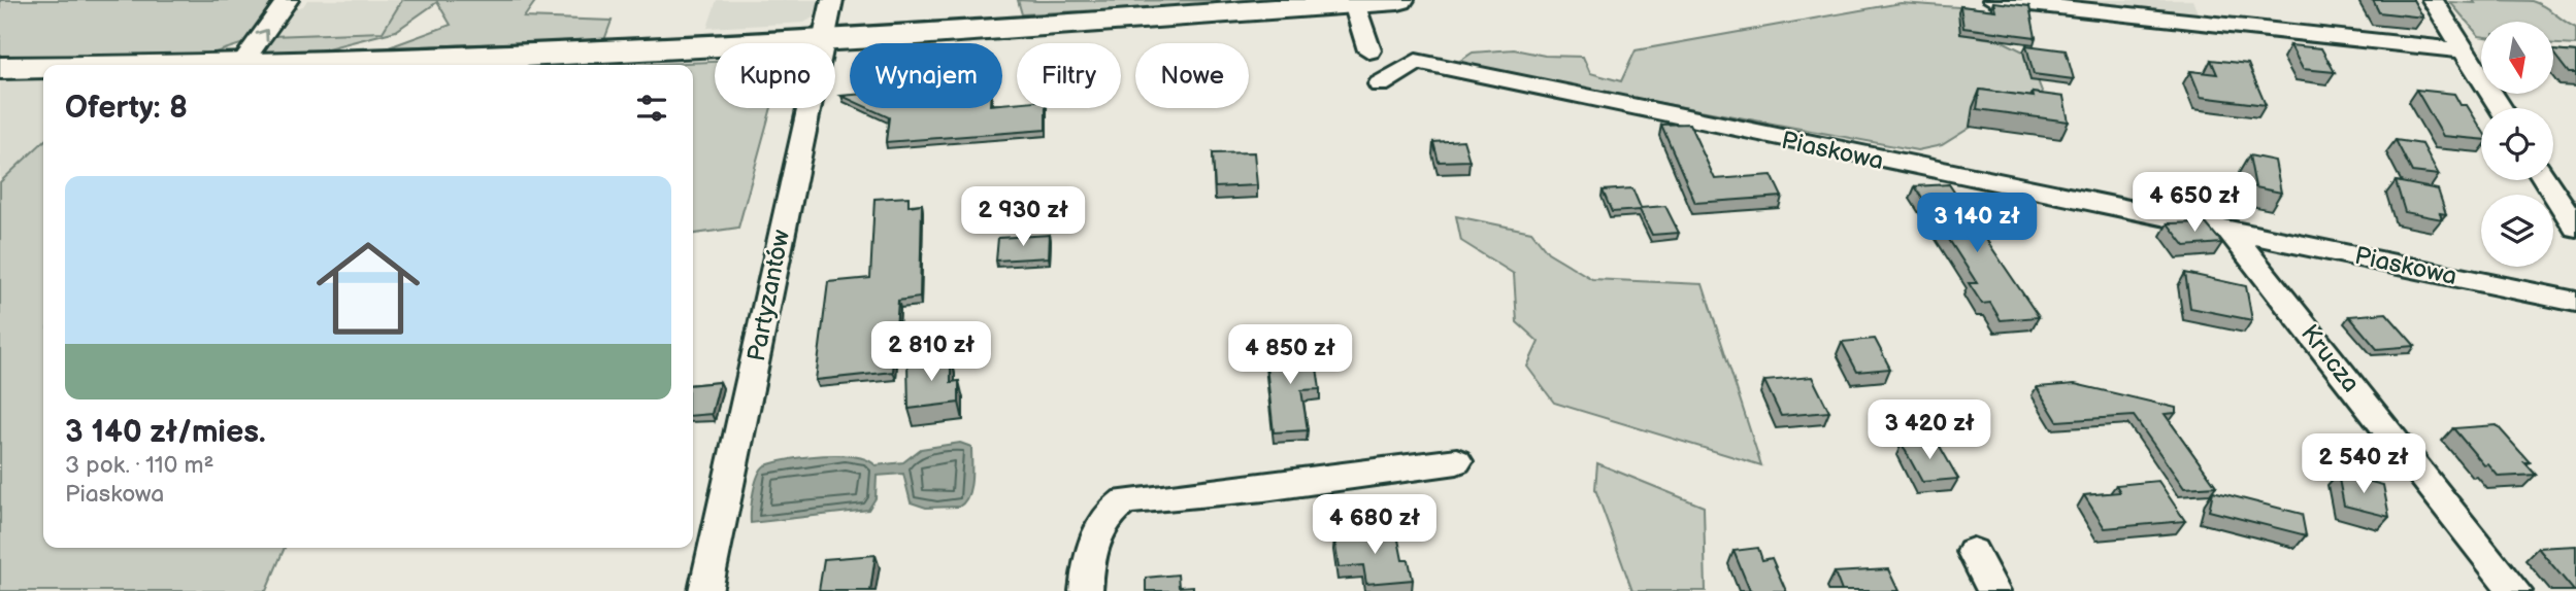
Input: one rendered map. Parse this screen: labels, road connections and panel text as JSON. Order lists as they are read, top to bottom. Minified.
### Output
{"streets":{"street":["Piaskowa","Partyzantów","Krucza"]},"crossings":[["Piaskowa","Krucza"]],"north":"bottom","page":{"chip":["Kupno","Wynajem","Filtry","Nowe"],"heading":"Oferty: 8","list":[{"name":"3 140 zł/mies.","note":"3 pok. · 110 m² · Piaskowa"}],"price":["4 650 zł","2 930 zł","3 140 zł","2 810 zł","4 850 zł","3 420 zł","2 540 zł","4 680 zł"]}}
